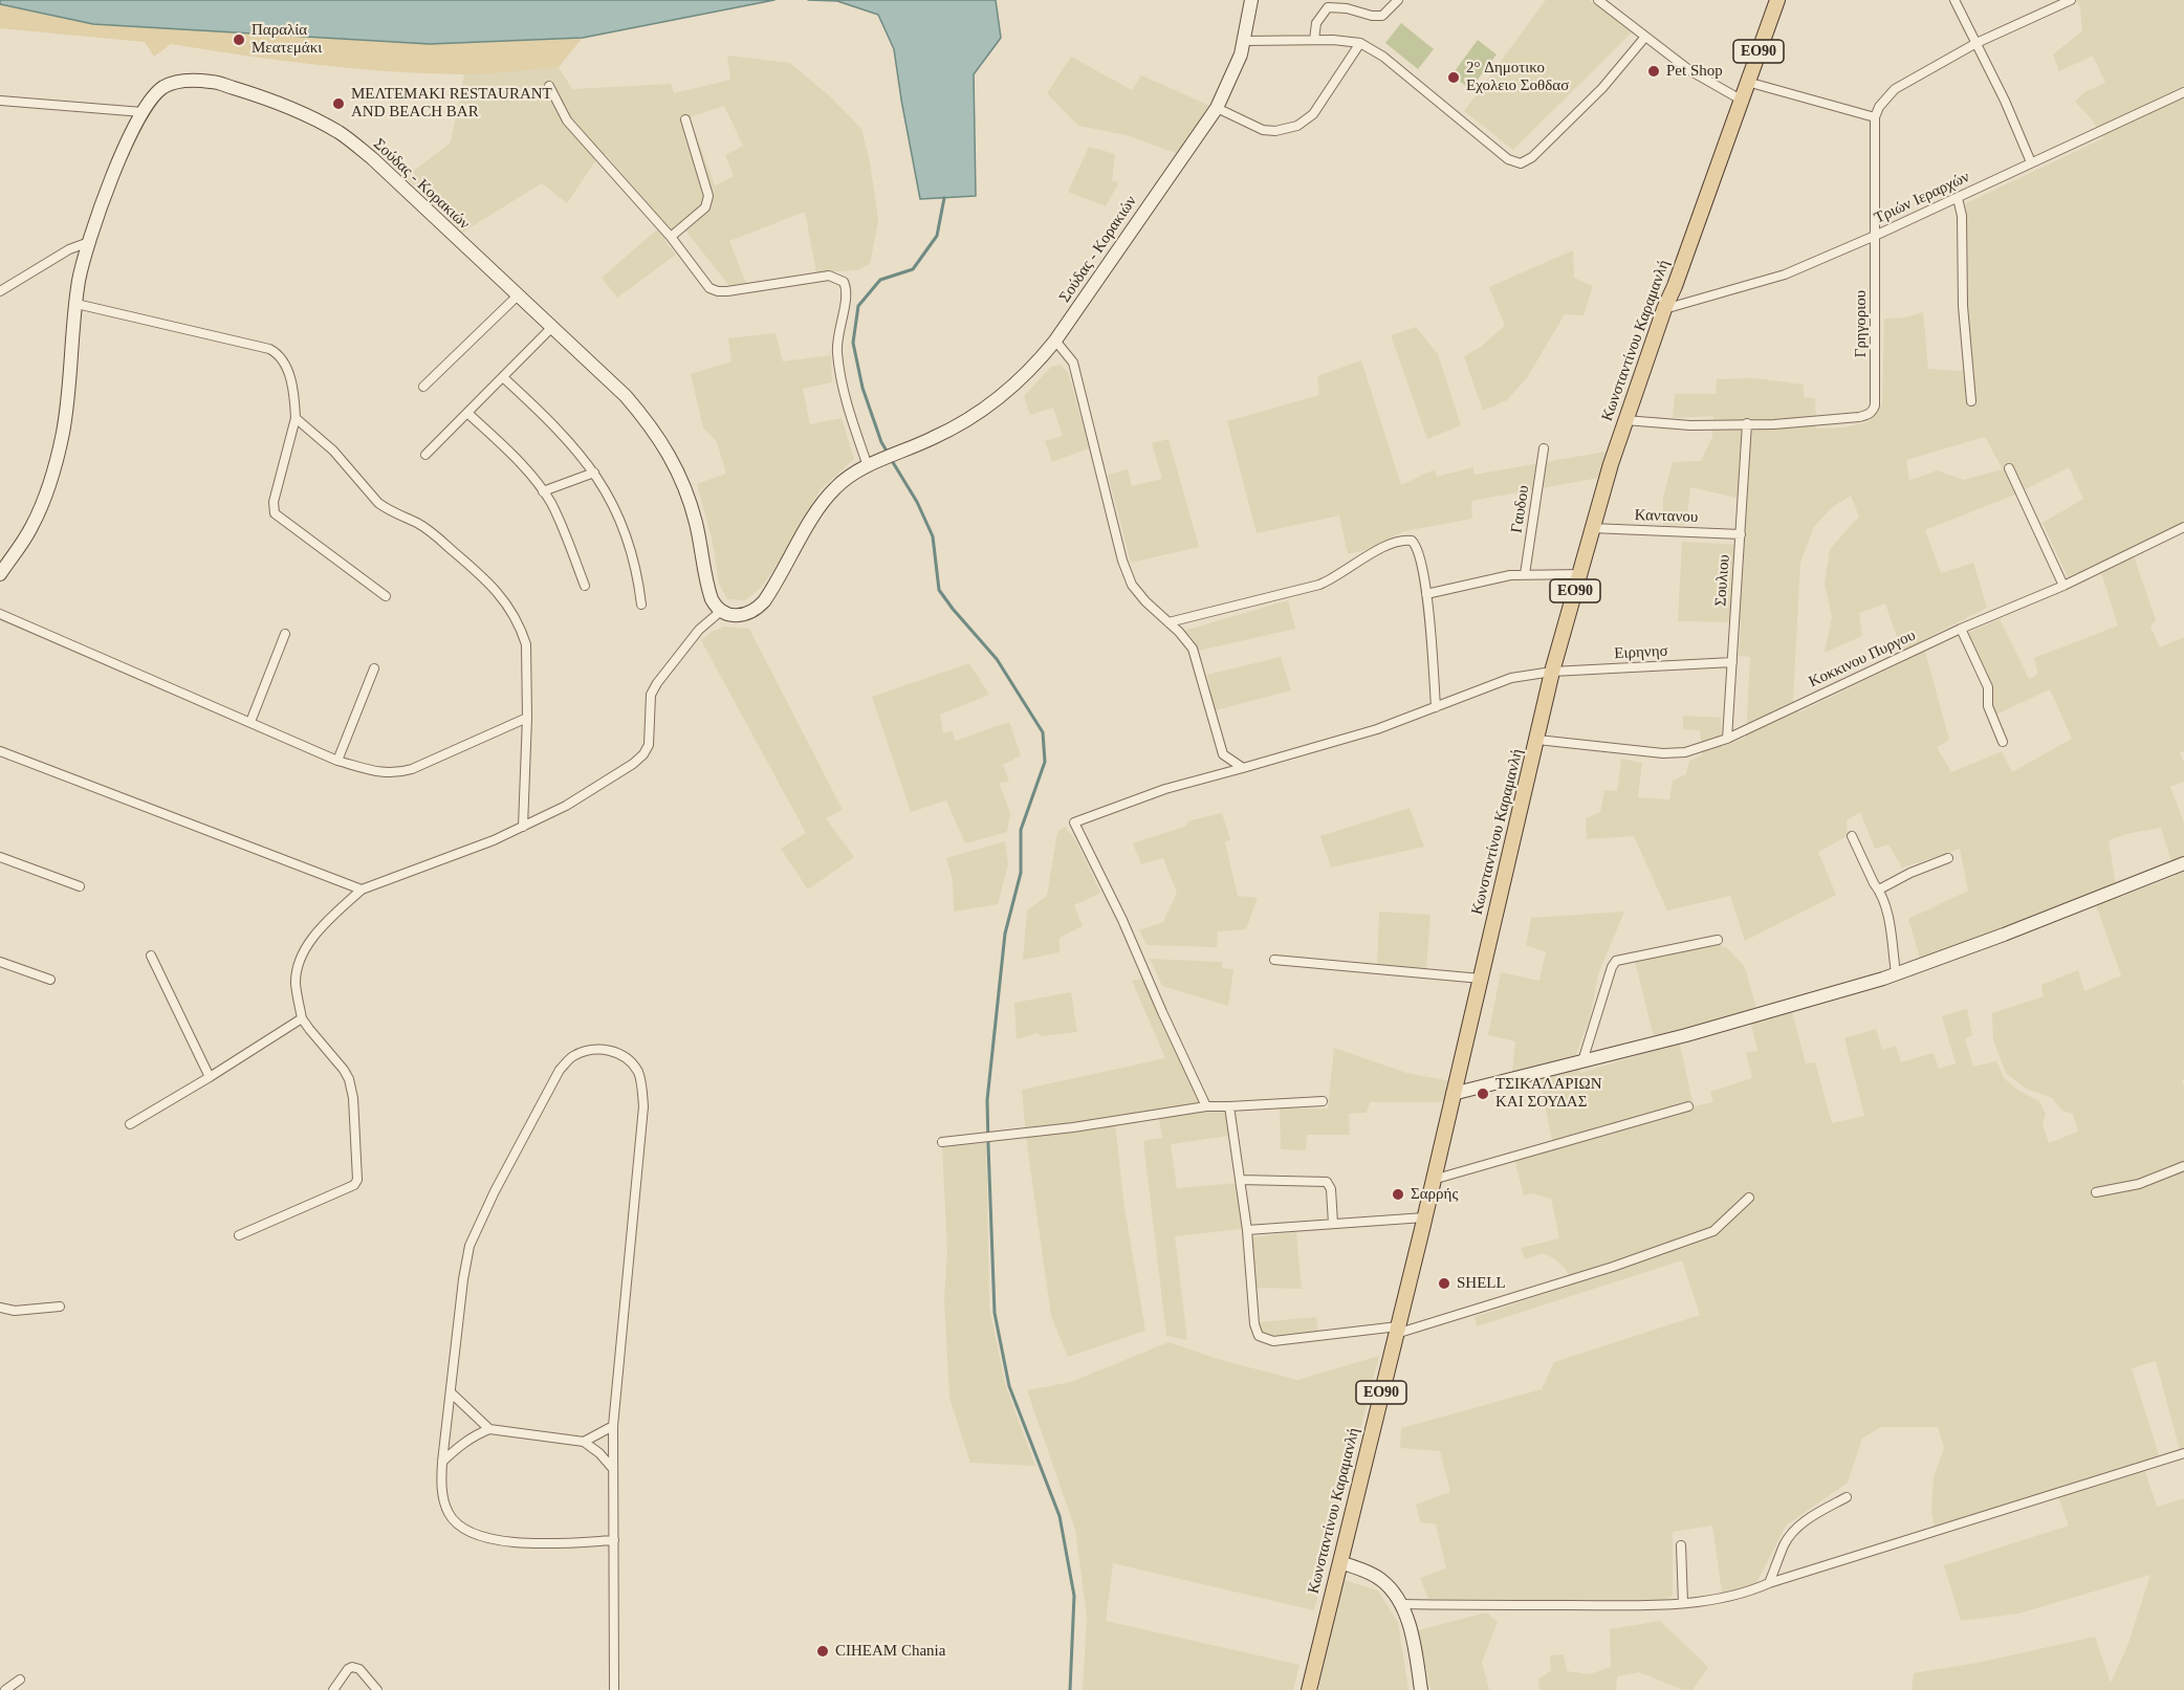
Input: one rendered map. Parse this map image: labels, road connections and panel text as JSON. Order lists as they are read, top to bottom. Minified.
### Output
{"streets":{"main road":["ΕΟ90","Σούδας - Κορακιών","Κωνσταντίνου Καραμανλή"],"street":["Τριών Ιεραρχών","Γρηγοριου","Γαυδου","Καντανου","Σουλιου","Ειρηνησ","Κοκκινου Πυργου"]},"crossings":[["Τριών Ιεραρχών","Γρηγοριου"],["Τριών Ιεραρχών","Κωνσταντίνου Καραμανλή"],["Γρηγοριου","Σουλιου"],["Κωνσταντίνου Καραμανλή","Καντανου"],["Κωνσταντίνου Καραμανλή","Ειρηνησ"],["Κωνσταντίνου Καραμανλή","Κοκκινου Πυργου"],["Καντανου","Σουλιου"],["Σουλιου","Ειρηνησ"],["Σουλιου","Κοκκινου Πυργου"]],"places":["Παραλία Μεατεμάκι","Pet Shop","2° Δημοτικο Εχολειο Σοθδασ","ΜΕΛΤΕΜΑΚΙ RESTAURANT AND BEACH BAR","ΤΣΙΚΑΛΑΡΙΩΝ ΚΑΙ ΣΟΥΔΑΣ","Σαρρής","SHELL","CIHEAM Chania"]}
